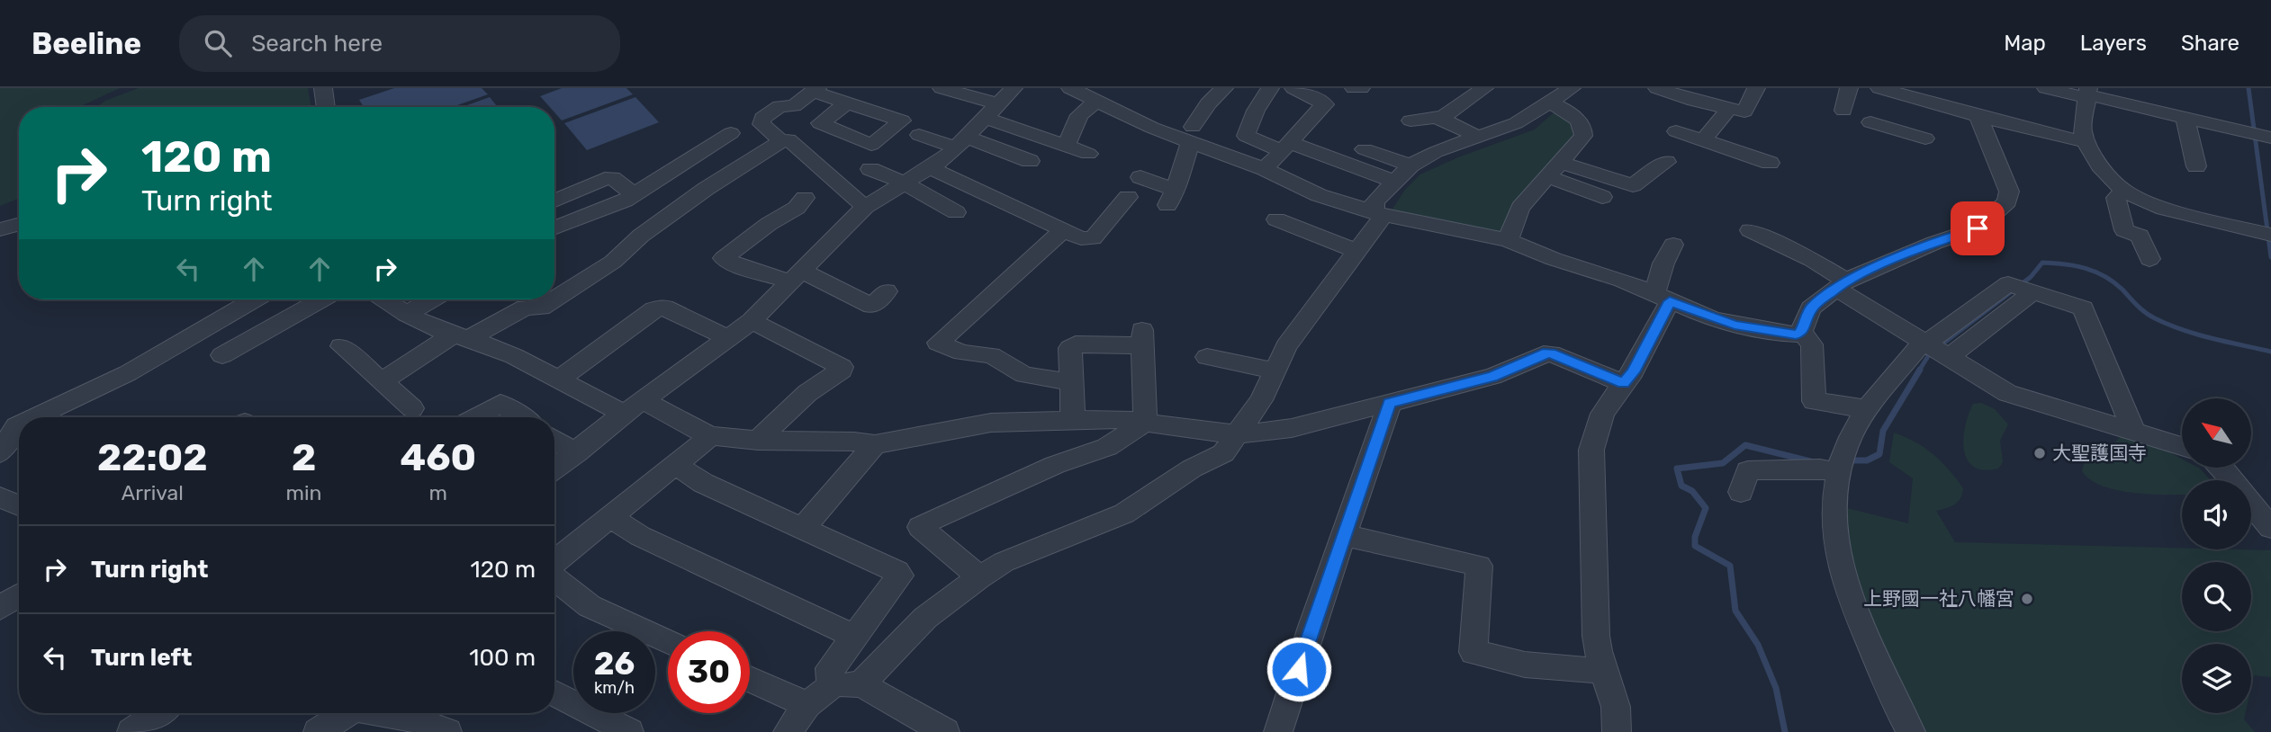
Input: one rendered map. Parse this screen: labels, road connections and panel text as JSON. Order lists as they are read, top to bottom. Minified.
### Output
{"places":["大聖護国寺","上野國一社八幡宮"],"north":"top left","page":{"header":"Beeline","search":"Search here","nav":["Map","Layers","Share"],"turn":["120 m","Turn right"],"eta":["22:02","Arrival","2","min","460","m"],"list":[{"name":"Turn right","value":"120 m"},{"name":"Turn left","value":"100 m"}],"speed":"26 km/h","limit":"30"}}
